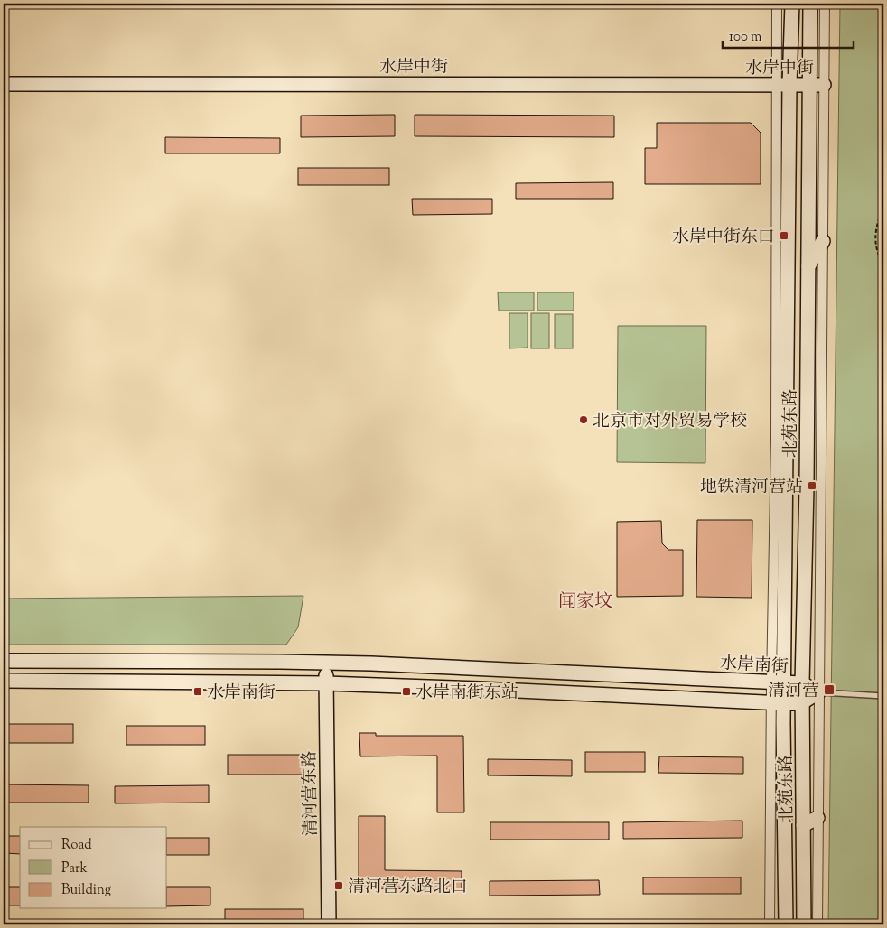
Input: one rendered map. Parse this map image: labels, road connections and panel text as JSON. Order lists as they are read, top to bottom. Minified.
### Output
{"streets":{"street":["水岸中街","北苑东路","水岸南街","清河营东路"]},"crossings":[["水岸中街","北苑东路"],["北苑东路","水岸南街"],["水岸南街","清河营东路"]],"districts":["闻家坟"],"places":{"transit":["水岸中街东口","地铁清河营站","清河营","水岸南街","水岸南街东站","清河营东路北口"],"other":["北京市对外贸易学校"]},"legend":["Road","Park","Building"],"scale_bar":"100 m"}
